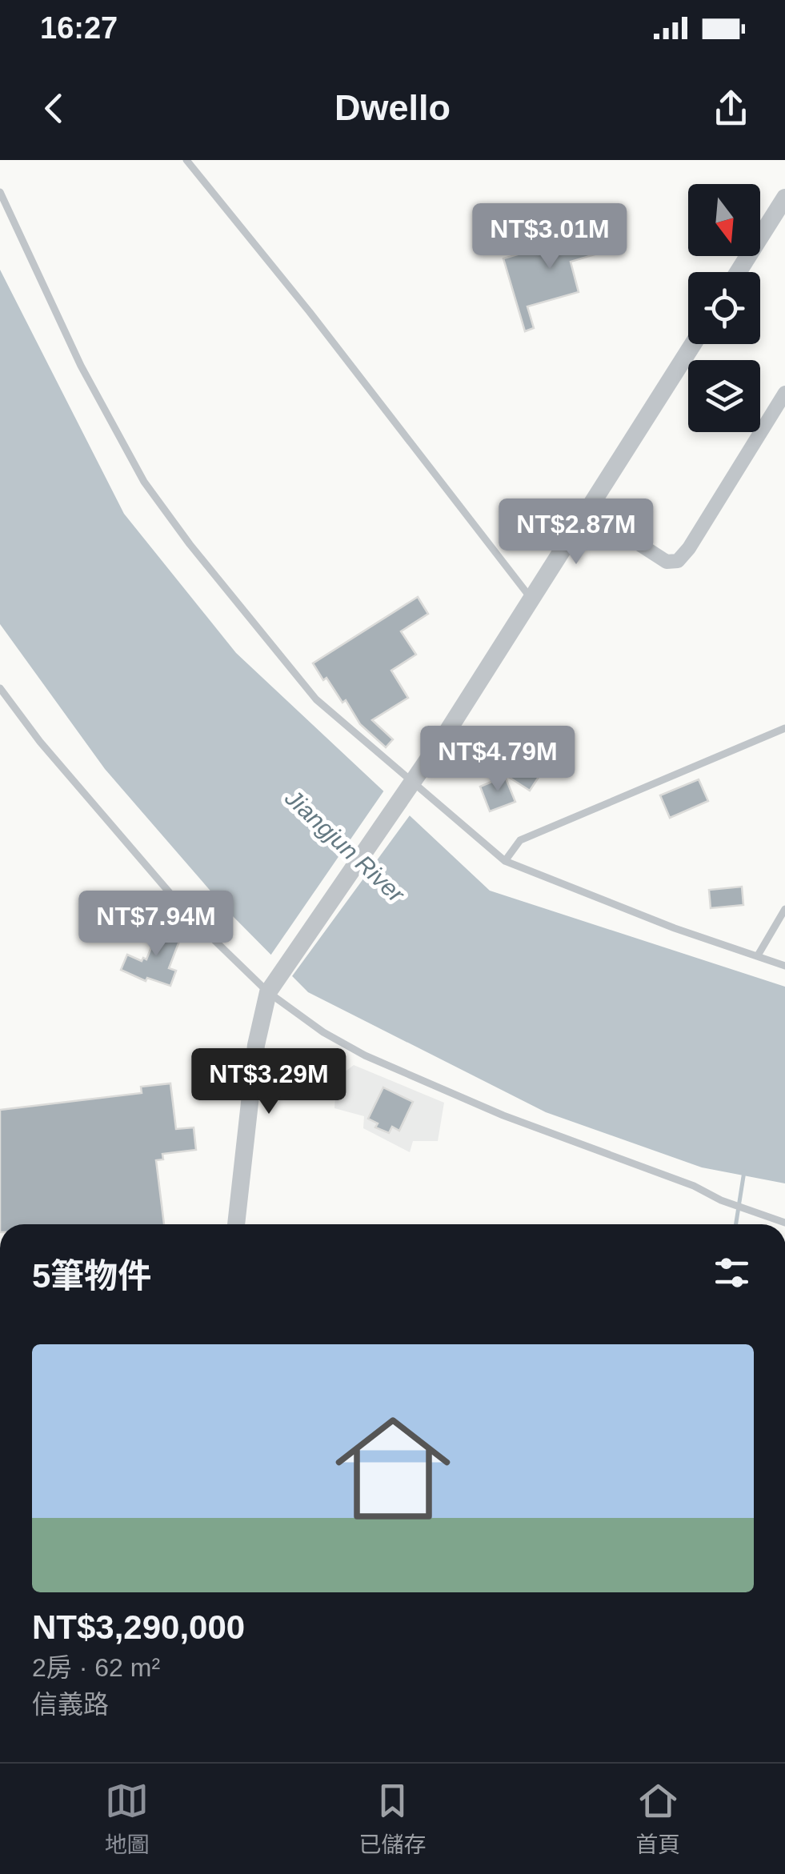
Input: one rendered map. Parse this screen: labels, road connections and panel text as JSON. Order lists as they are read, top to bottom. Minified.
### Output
{"water":["Jiangjun River"],"north":"bottom","page":{"status":"16:27","header":"Dwello","price":["NT$3.01M","NT$2.87M","NT$4.79M","NT$7.94M","NT$3.29M"],"heading":"5筆物件","list":[{"name":"NT$3,290,000","note":"2房 · 62 m² · 信義路"}],"tabs":["地圖","已儲存","首頁"]}}
